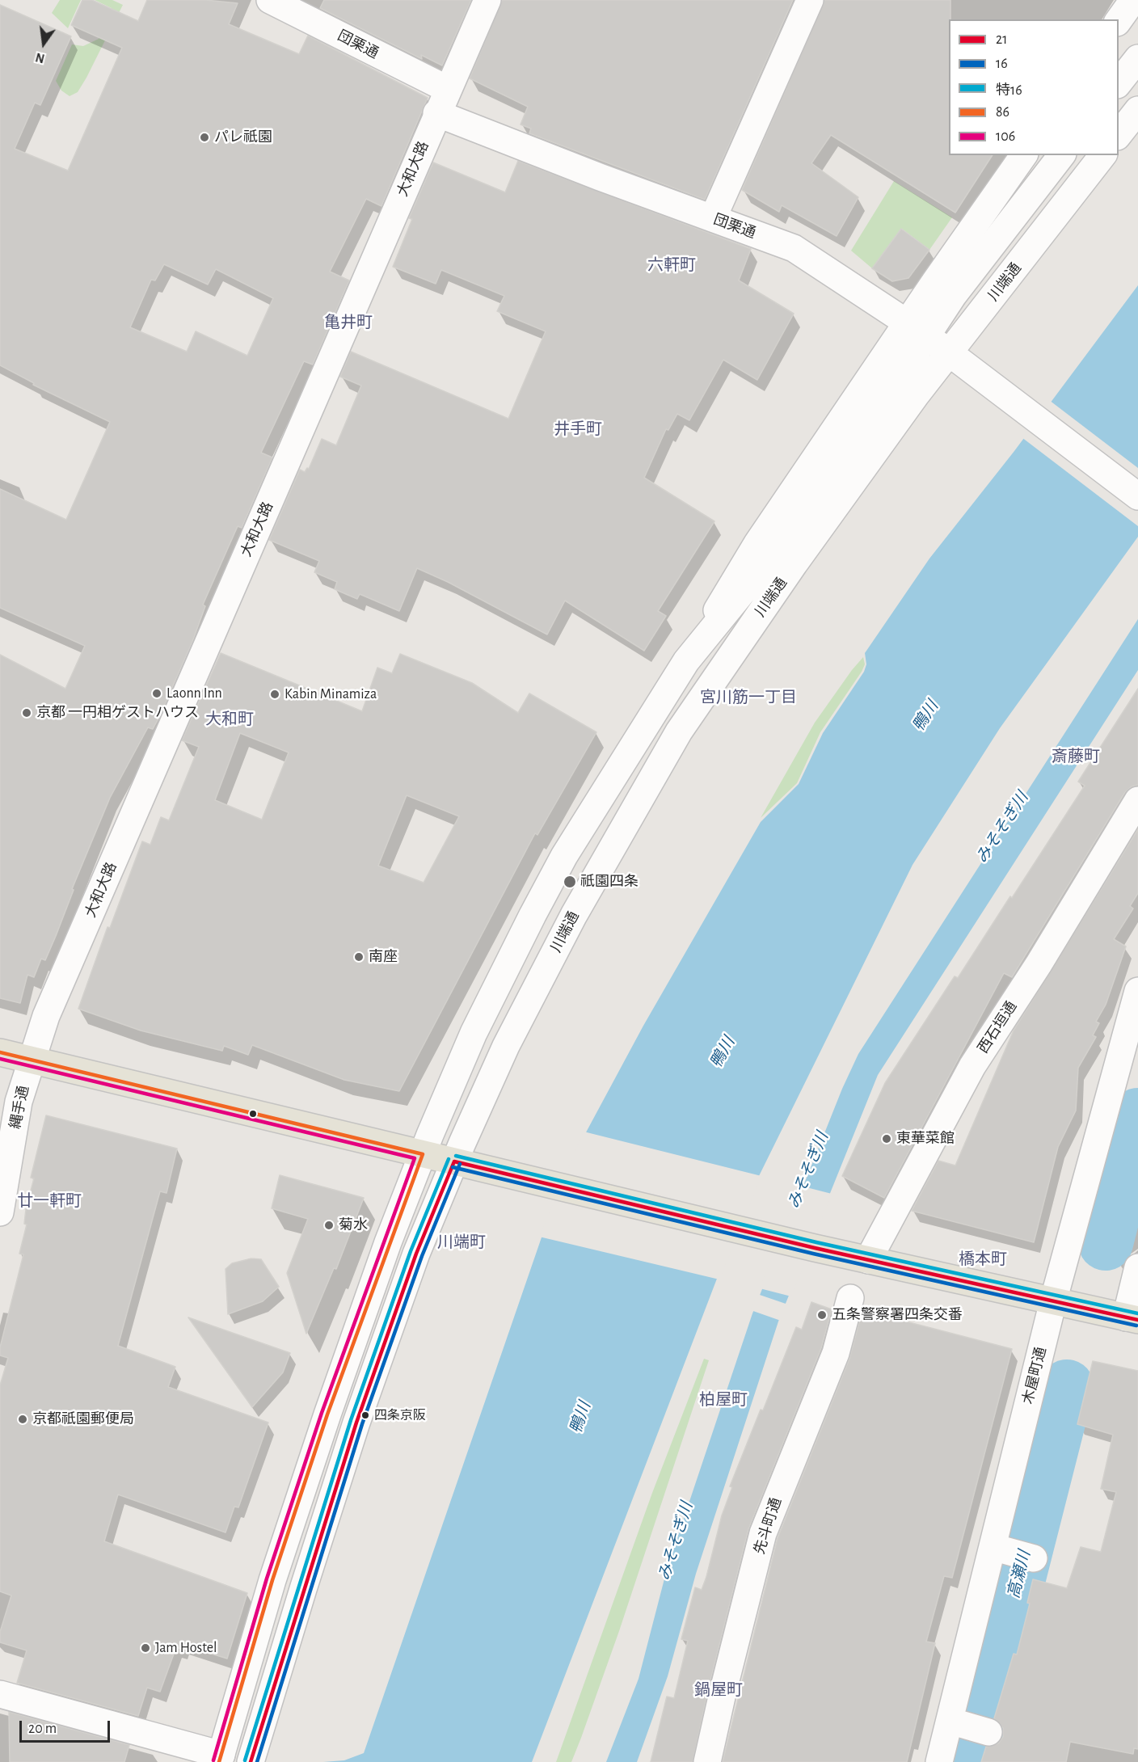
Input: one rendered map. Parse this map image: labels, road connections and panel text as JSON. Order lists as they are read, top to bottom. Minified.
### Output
{"streets":{"street":["団栗通","大和大路","川端通","西石垣通","縄手通","木屋町通","先斗町通"]},"crossings":[["団栗通","大和大路"],["団栗通","川端通"],["大和大路","縄手通"]],"districts":["六軒町","亀井町","井手町","宮川筋一丁目","大和町","斎藤町","廿一軒町","川端町","橋本町","柏屋町","鍋屋町"],"water":["鴨川","みそそぎ川","高瀬川"],"places":["パレ祇園","Laonn Inn","Kabin Minamiza","京都 一円相ゲストハウス","祇園四条","南座","東華菜館","菊水","五条警察署四条交番","四条京阪","京都祇園郵便局","Jam Hostel"],"lines":["transit line 86","transit line 106","transit line 特16","transit line 21","transit line 16"],"legend":["21","16","特16","86","106"],"scale_bar":"20 m","north":"bottom"}
